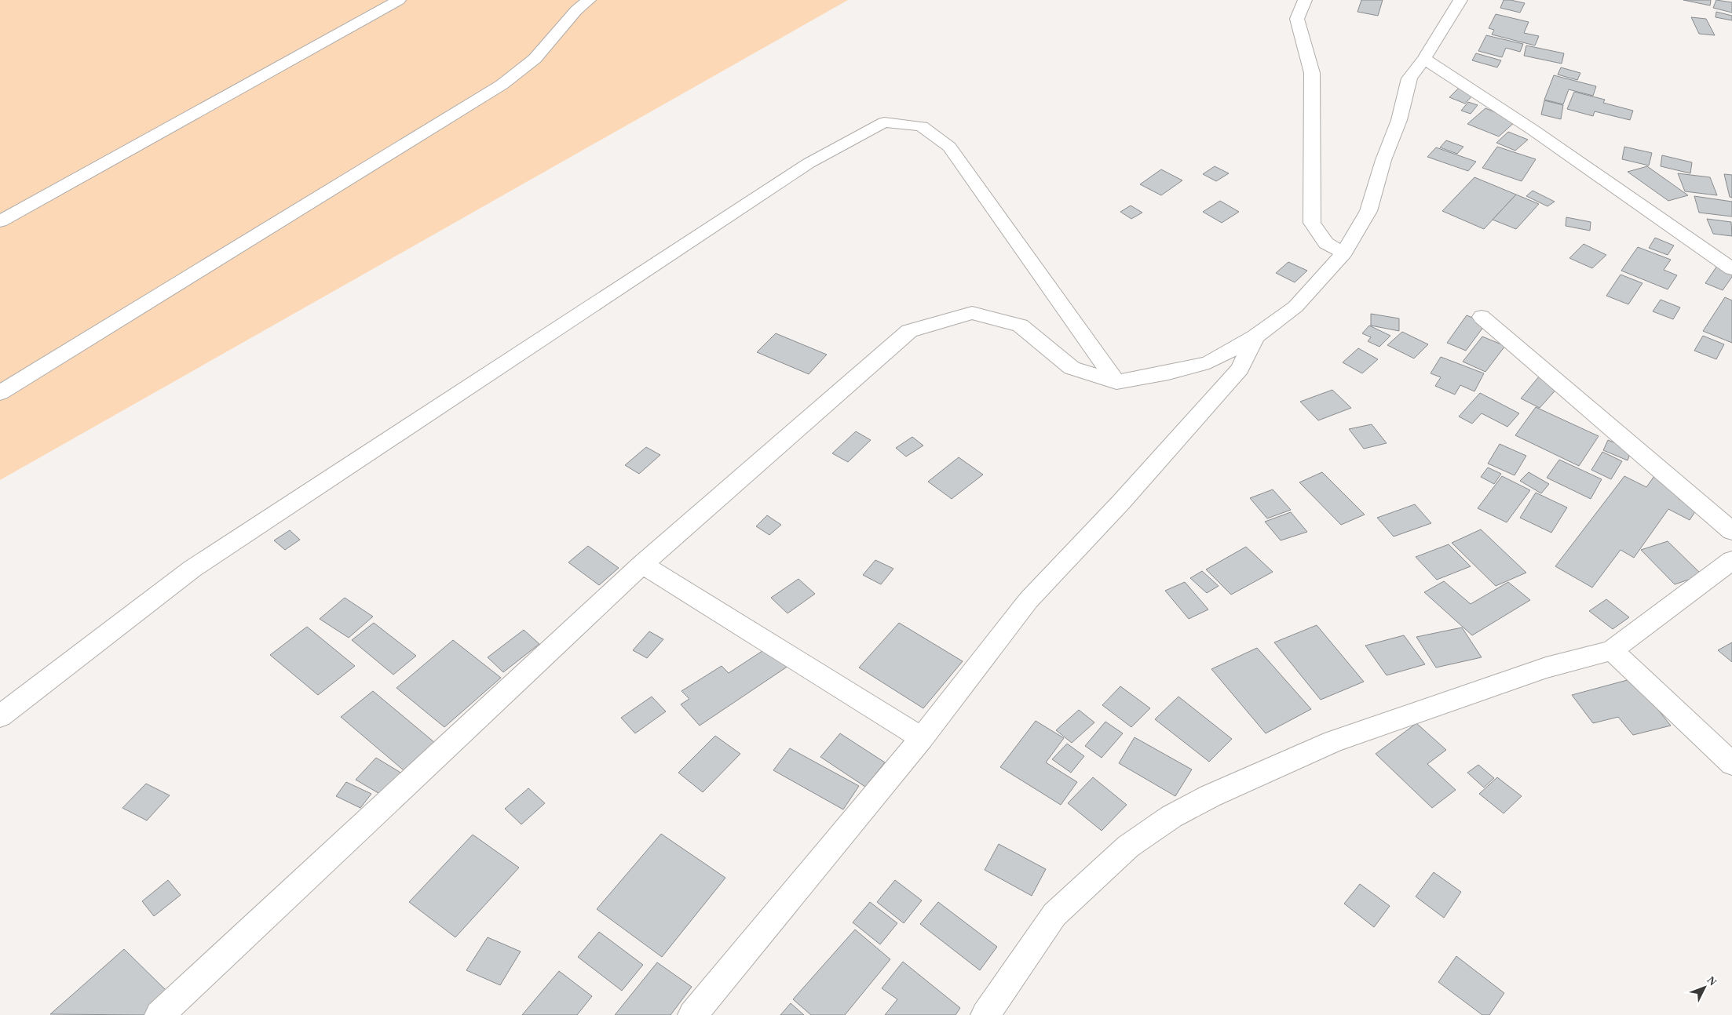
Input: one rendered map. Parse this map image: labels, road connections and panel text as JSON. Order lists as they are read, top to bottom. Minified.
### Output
{"north":"top right"}
